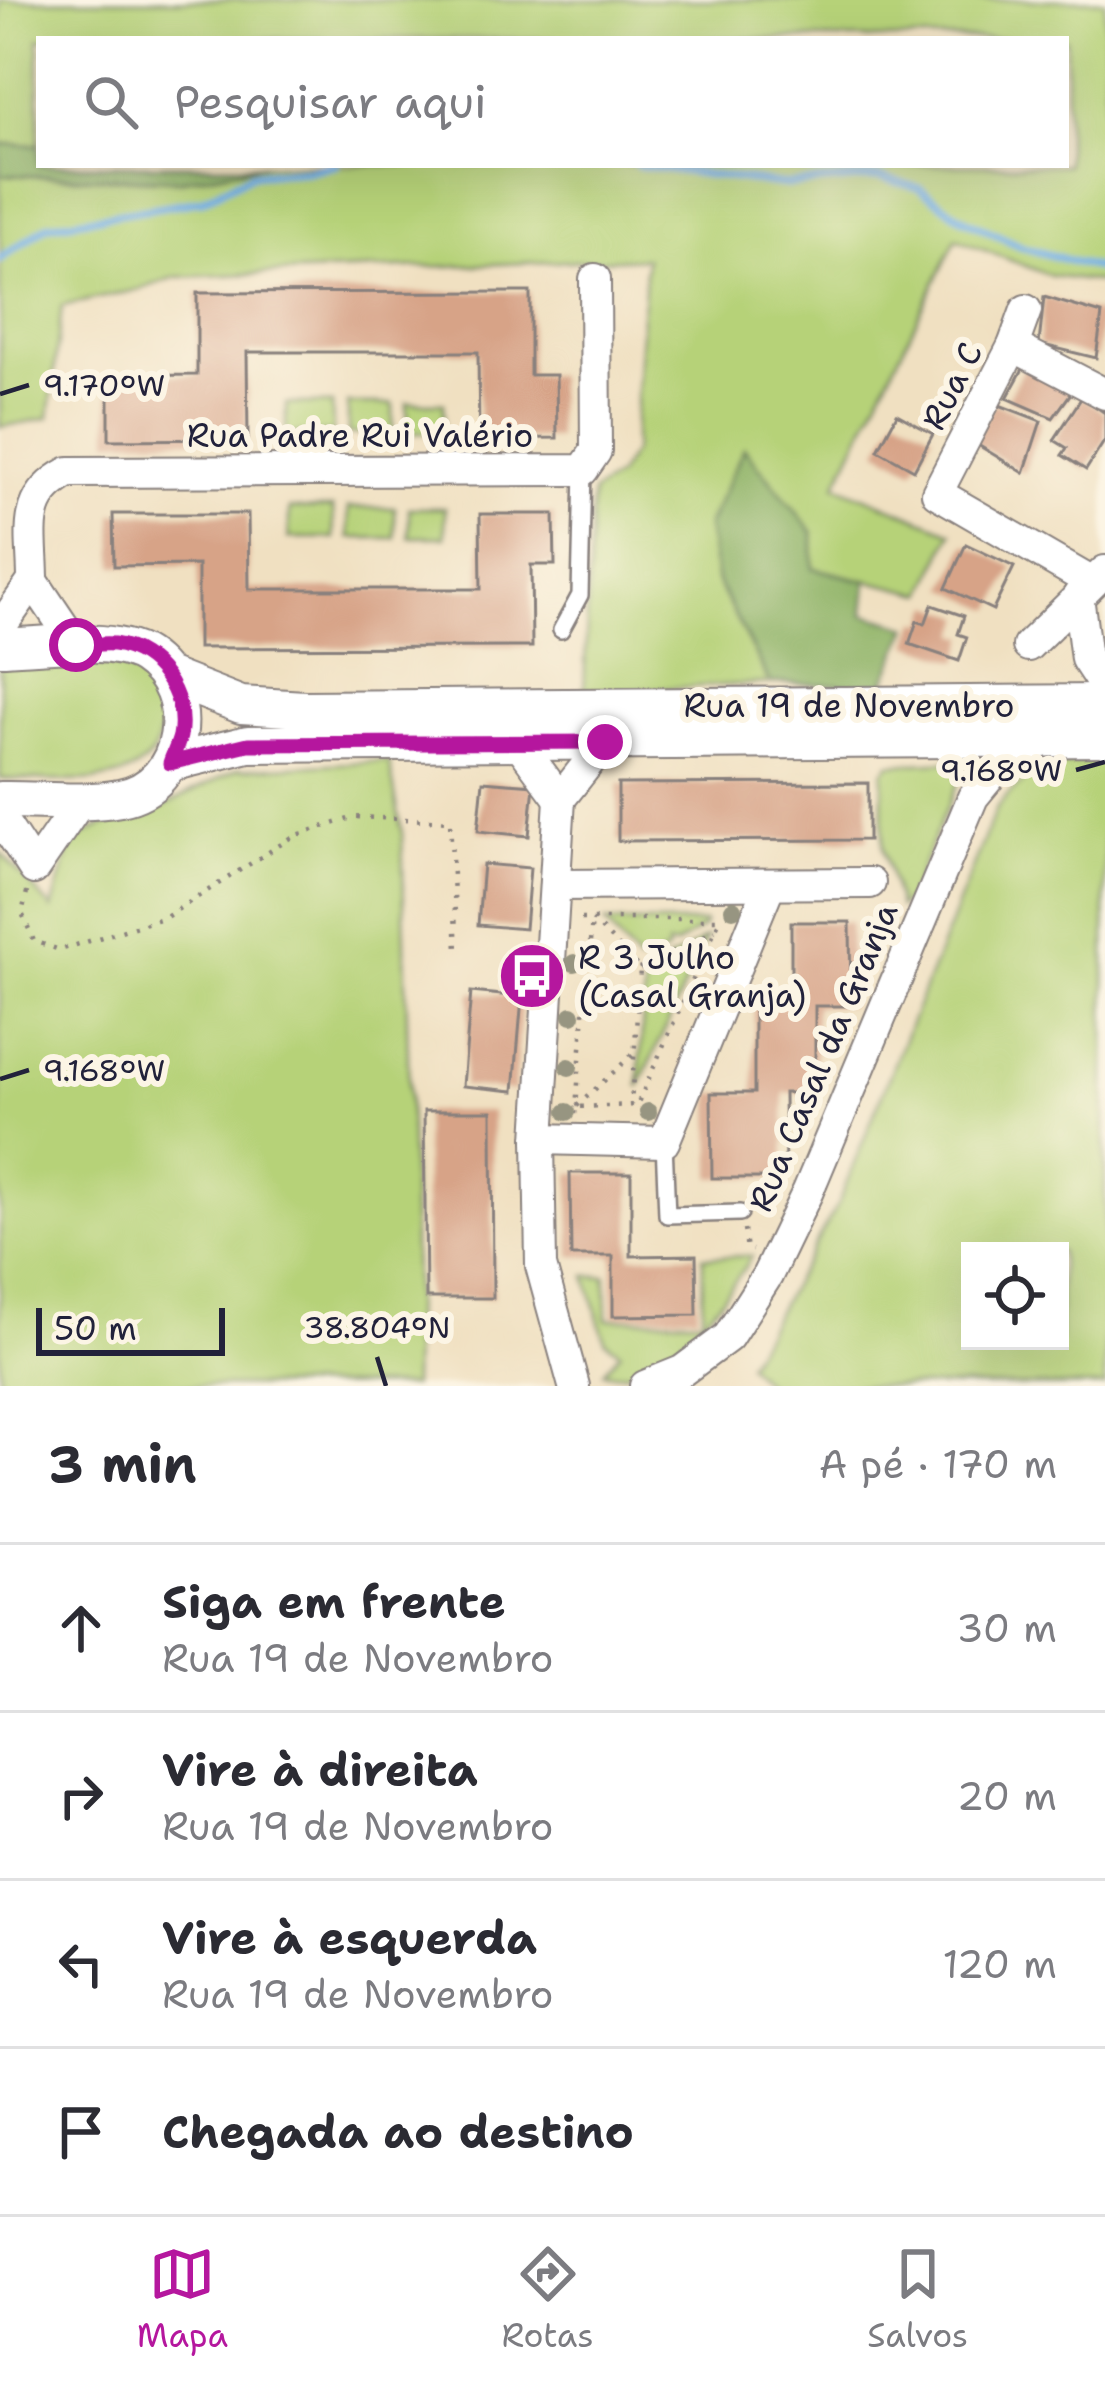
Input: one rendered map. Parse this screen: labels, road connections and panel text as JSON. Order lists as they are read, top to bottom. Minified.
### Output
{"streets":{"street":["Rua C","Rua Padre Rui Valério","Rua 19 de Novembro","Rua Casal da Granja"]},"crossings":[["Rua 19 de Novembro","Rua Casal da Granja"]],"places":{"bus stop":["R 3 Julho (Casal Granja)"]},"scale_bar":"50 m","page":{"search":"Pesquisar aqui","scale":"50 m","heading":["3 min","A pé · 170 m"],"list":[["Siga em frente","Rua 19 de Novembro","30 m"],["Vire à direita","Rua 19 de Novembro","20 m"],["Vire à esquerda","Rua 19 de Novembro","120 m"],"Chegada ao destino"],"nav":["Mapa","Rotas","Salvos"]},"coordinates":["9.170°W","9.168°W","38.804°N"]}
